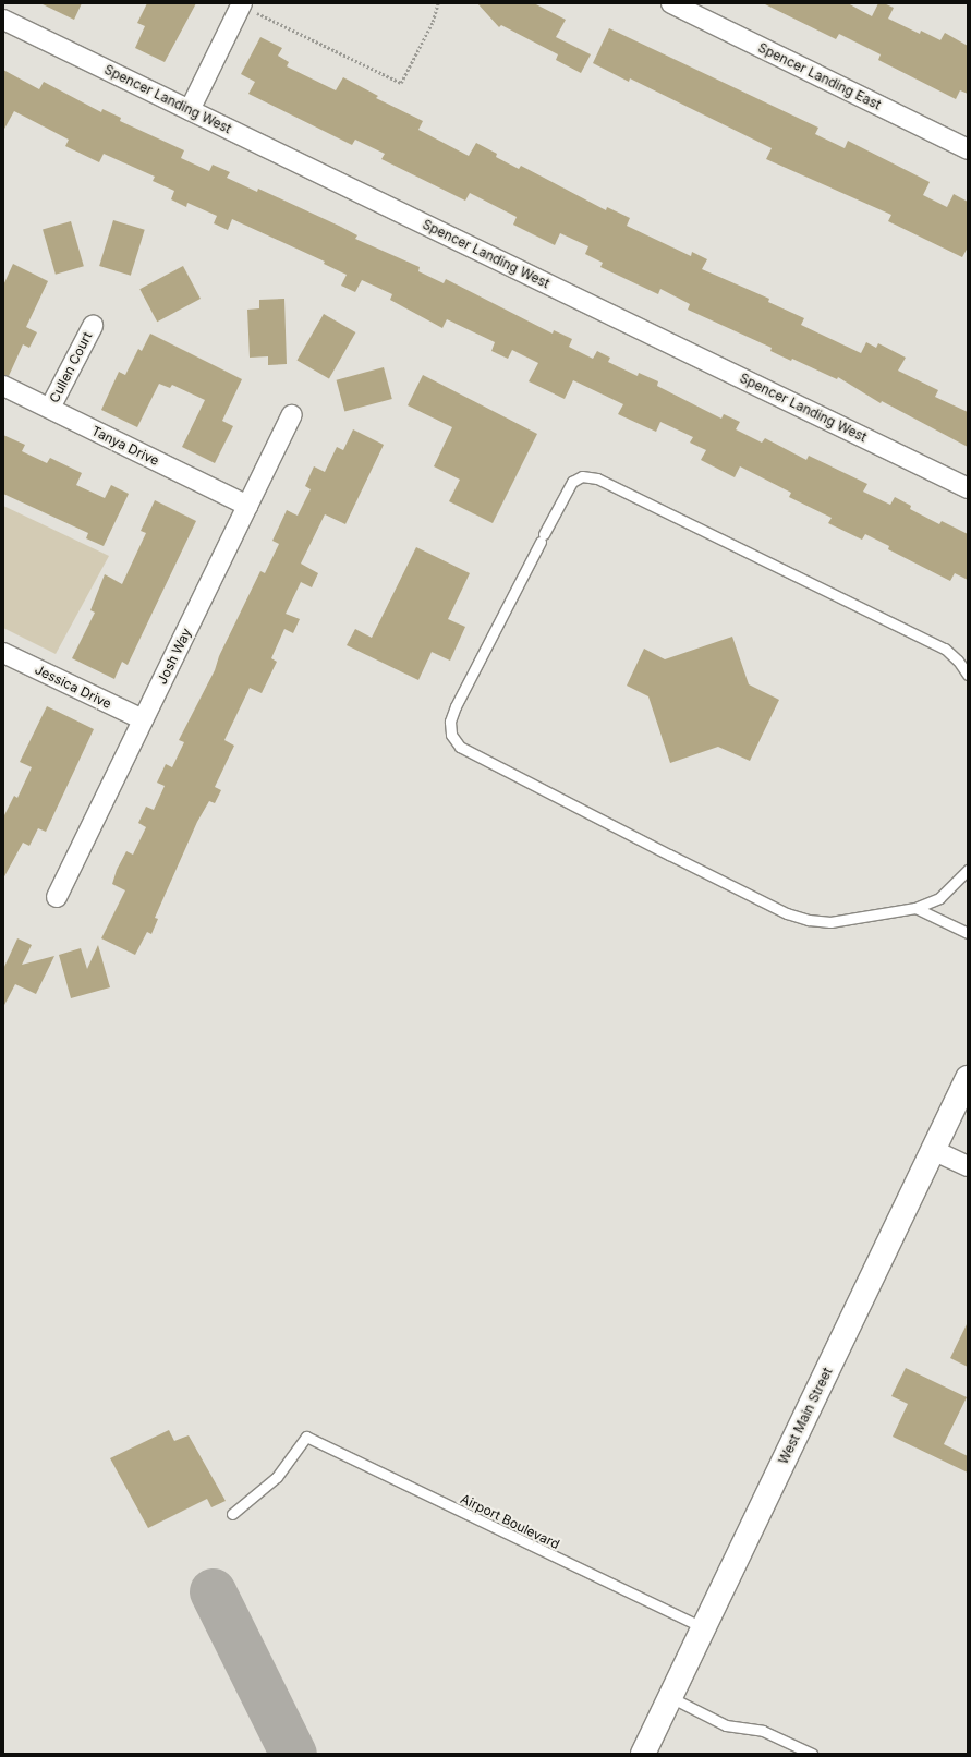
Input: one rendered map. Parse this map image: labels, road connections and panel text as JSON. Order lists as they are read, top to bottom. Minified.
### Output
{"streets":{"main road":["West Main Street"],"street":["Spencer Landing East","Spencer Landing West","Cullen Court","Tanya Drive","Josh Way","Jessica Drive"],"lane":["Airport Boulevard"]},"crossings":[["Cullen Court","Tanya Drive"],["Tanya Drive","Josh Way"],["Josh Way","Jessica Drive"],["West Main Street","Airport Boulevard"]]}
